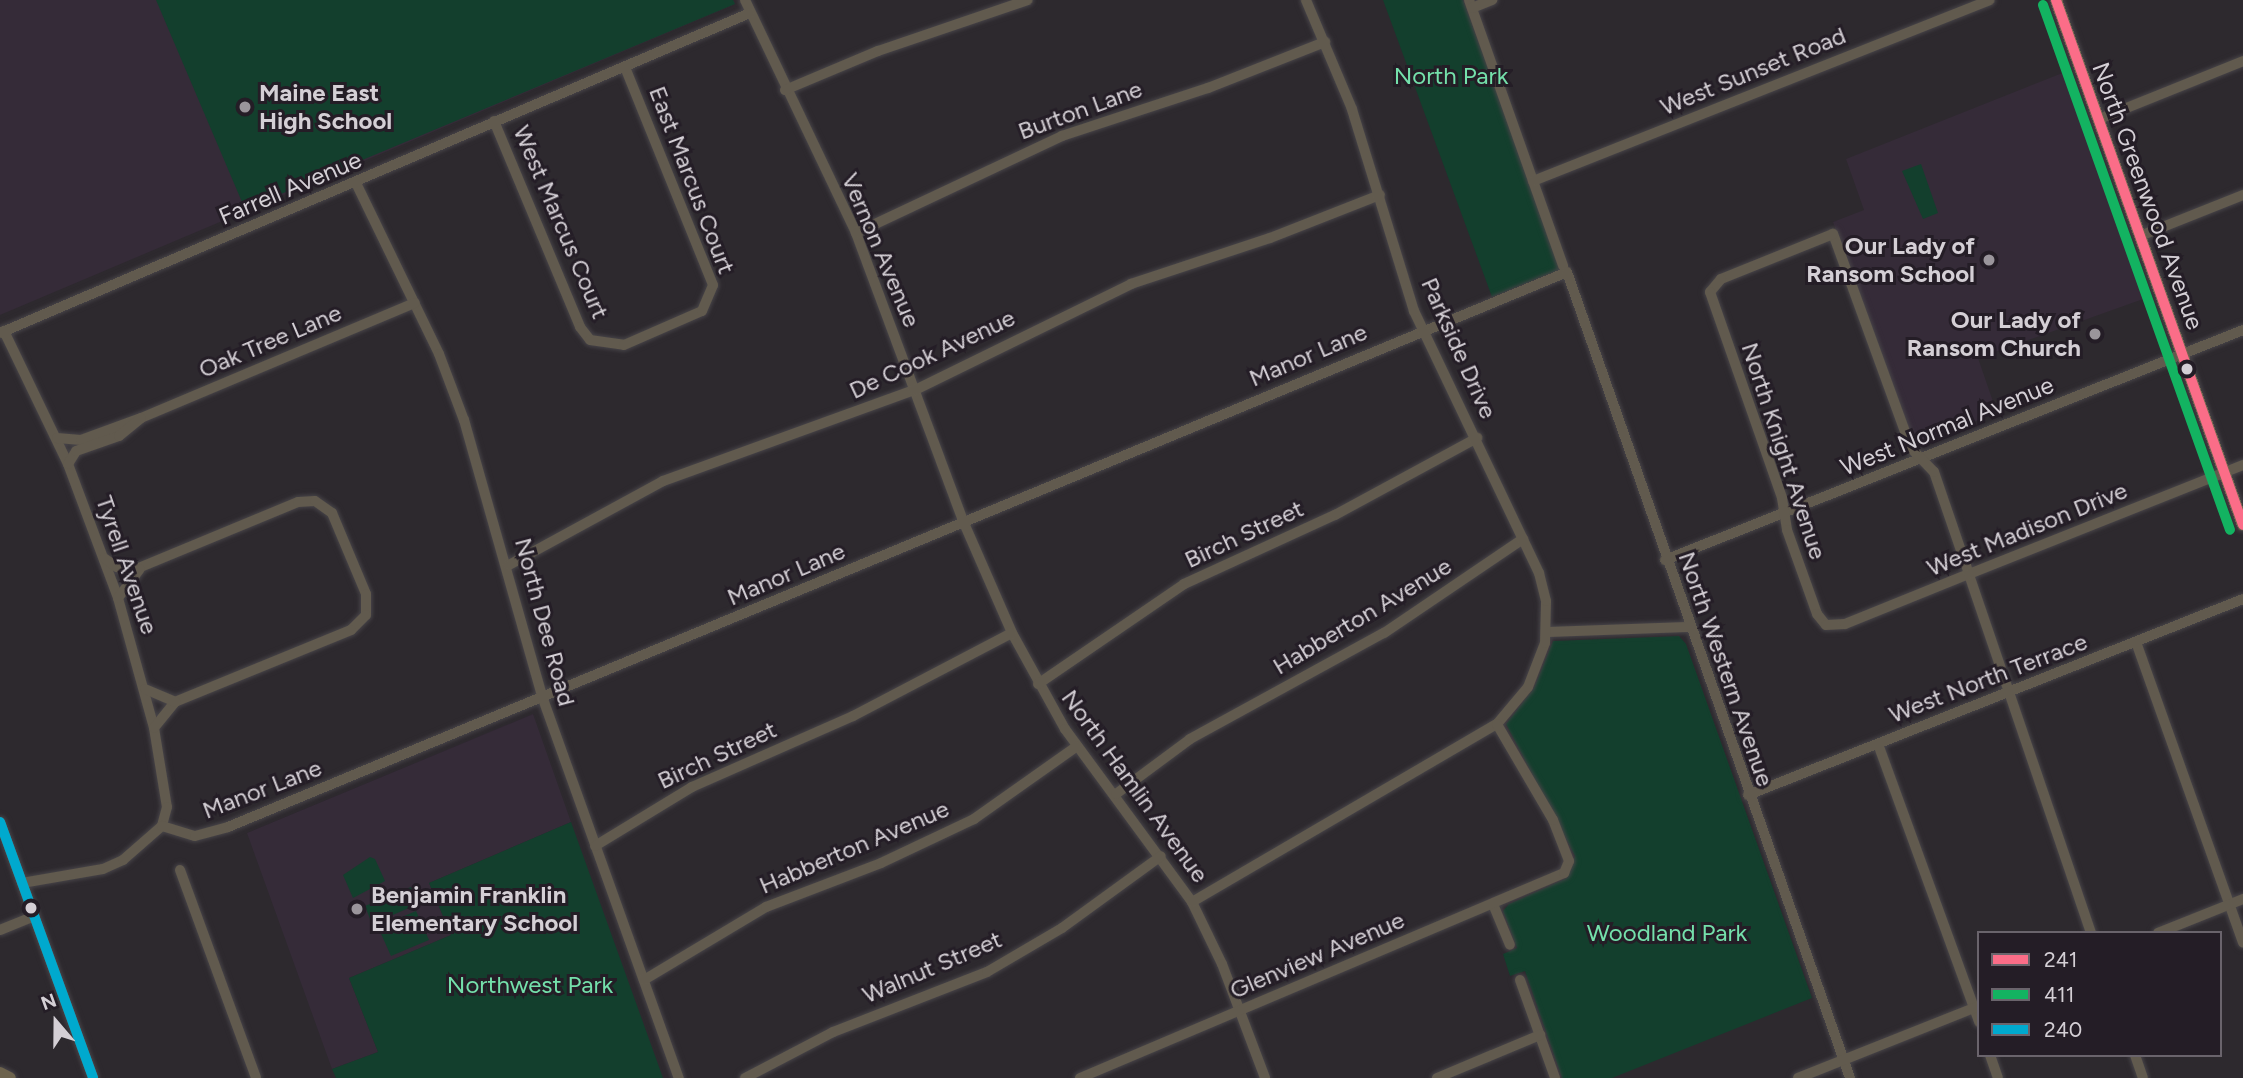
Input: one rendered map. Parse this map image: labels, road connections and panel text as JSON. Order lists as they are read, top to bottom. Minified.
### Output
{"streets":{"main road":["North Greenwood Avenue"],"street":["West Sunset Road","Burton Lane","East Marcus Court","Farrell Avenue","West Marcus Court","Vernon Avenue","Oak Tree Lane","Parkside Drive","De Cook Avenue","Manor Lane","West Normal Avenue","North Knight Avenue","West Madison Drive","Birch Street","Tyrell Avenue","Habberton Avenue","North Dee Road","North Western Avenue","West North Terrace","North Hamlin Avenue","Glenview Avenue","Walnut Street"]},"crossings":[["West Sunset Road","North Western Avenue"],["Burton Lane","Vernon Avenue"],["Burton Lane","Parkside Drive"],["East Marcus Court","Farrell Avenue"],["East Marcus Court","West Marcus Court"],["Farrell Avenue","West Marcus Court"],["Farrell Avenue","Vernon Avenue"],["Farrell Avenue","Tyrell Avenue"],["Farrell Avenue","North Dee Road"],["North Greenwood Avenue","West Normal Avenue"],["North Greenwood Avenue","West Madison Drive"],["Vernon Avenue","De Cook Avenue"],["Vernon Avenue","Manor Lane"],["Vernon Avenue","North Hamlin Avenue"],["Oak Tree Lane","Tyrell Avenue"],["Oak Tree Lane","North Dee Road"],["Parkside Drive","De Cook Avenue"],["Parkside Drive","Manor Lane"],["Parkside Drive","Birch Street"],["Parkside Drive","Habberton Avenue"],["De Cook Avenue","North Dee Road"],["Manor Lane","Tyrell Avenue"],["Manor Lane","North Dee Road"],["Manor Lane","North Western Avenue"],["Manor Lane","North Hamlin Avenue"],["West Normal Avenue","North Knight Avenue"],["West Normal Avenue","North Western Avenue"],["North Knight Avenue","West Madison Drive"],["Birch Street","North Dee Road"],["Birch Street","North Hamlin Avenue"],["Habberton Avenue","North Dee Road"],["Habberton Avenue","North Hamlin Avenue"],["North Western Avenue","West North Terrace"],["North Hamlin Avenue","Glenview Avenue"],["North Hamlin Avenue","Walnut Street"]],"parks":["North Park","Woodland Park","Northwest Park"],"places":["Maine East High School","Our Lady of Ransom School","Our Lady of Ransom Church","Benjamin Franklin Elementary School"],"lines":["transit line 241","transit line 411","transit line 240"],"legend":["241","411","240"],"north":"top"}
